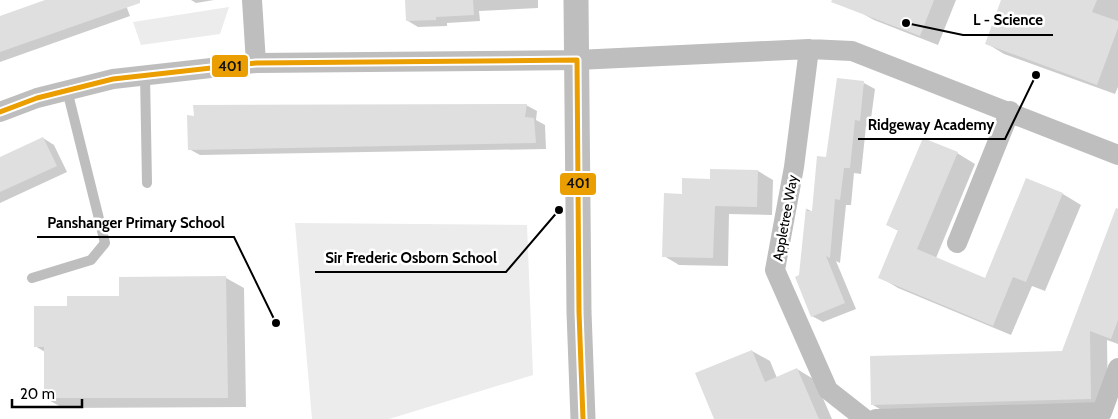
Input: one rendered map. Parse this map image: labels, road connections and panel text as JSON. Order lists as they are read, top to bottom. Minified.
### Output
{"streets":{"street":["Appletree Way"]},"places":["L - Science","Ridgeway Academy","Sir Frederic Osborn School","Panshanger Primary School"],"lines":["transit line 401"],"scale_bar":"20 m"}
